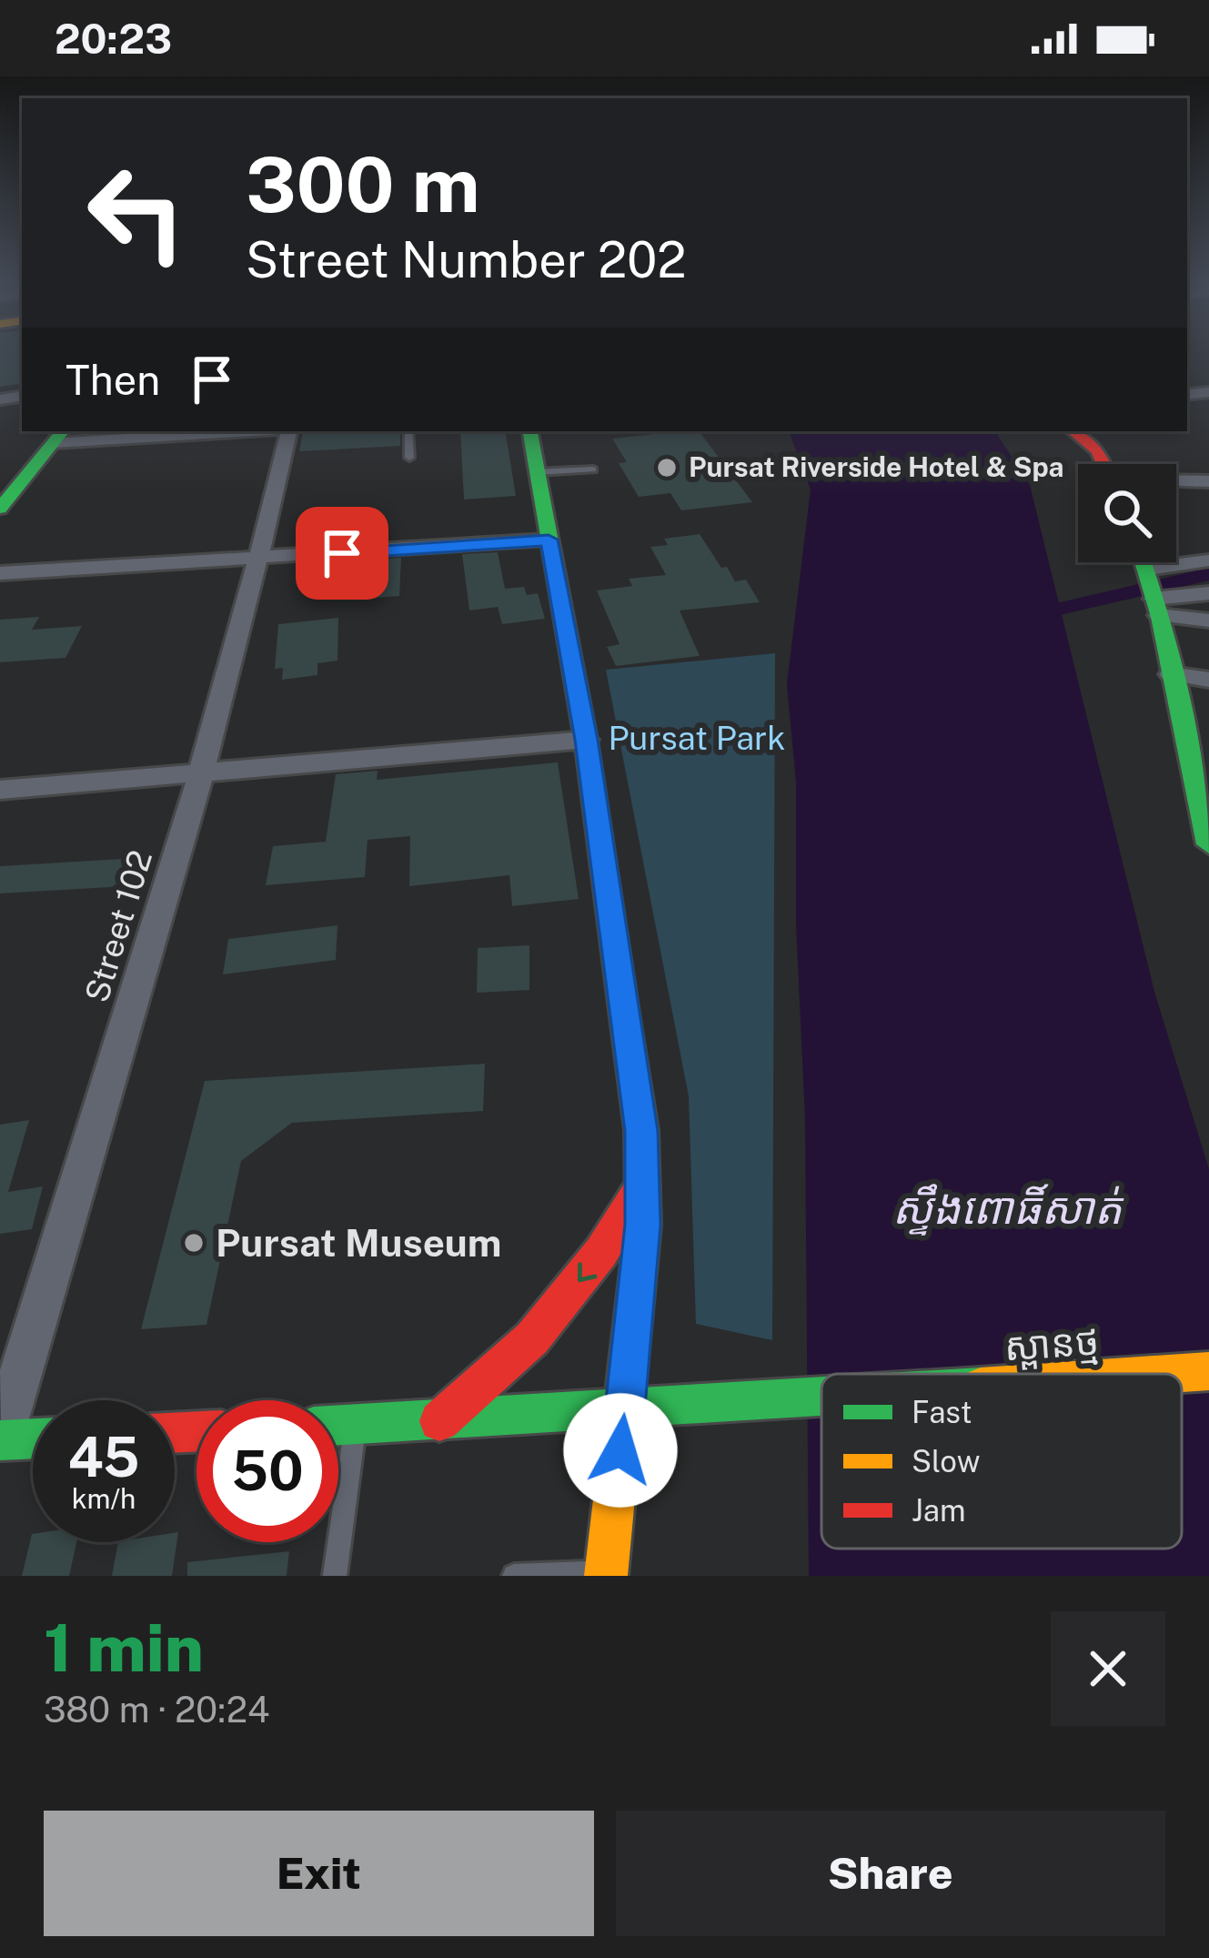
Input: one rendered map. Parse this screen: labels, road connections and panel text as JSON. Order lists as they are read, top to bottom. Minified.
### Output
{"streets":{"main road":["ស្ពានថ្ម"],"street":["Street 102"]},"water":["ស្ទឹងពោធិ៍សាត់"],"parks":["Pursat Park"],"places":["Pursat Riverside Hotel & Spa","Pursat Museum"],"legend":["Fast","Slow","Jam"],"page":{"status":"20:23","turn":["300 m","Street Number 202"],"then":"Then","speed":"45 km/h","limit":"50","heading":["1 min","380 m · 20:24"],"buttons":["Exit","Share"]}}
